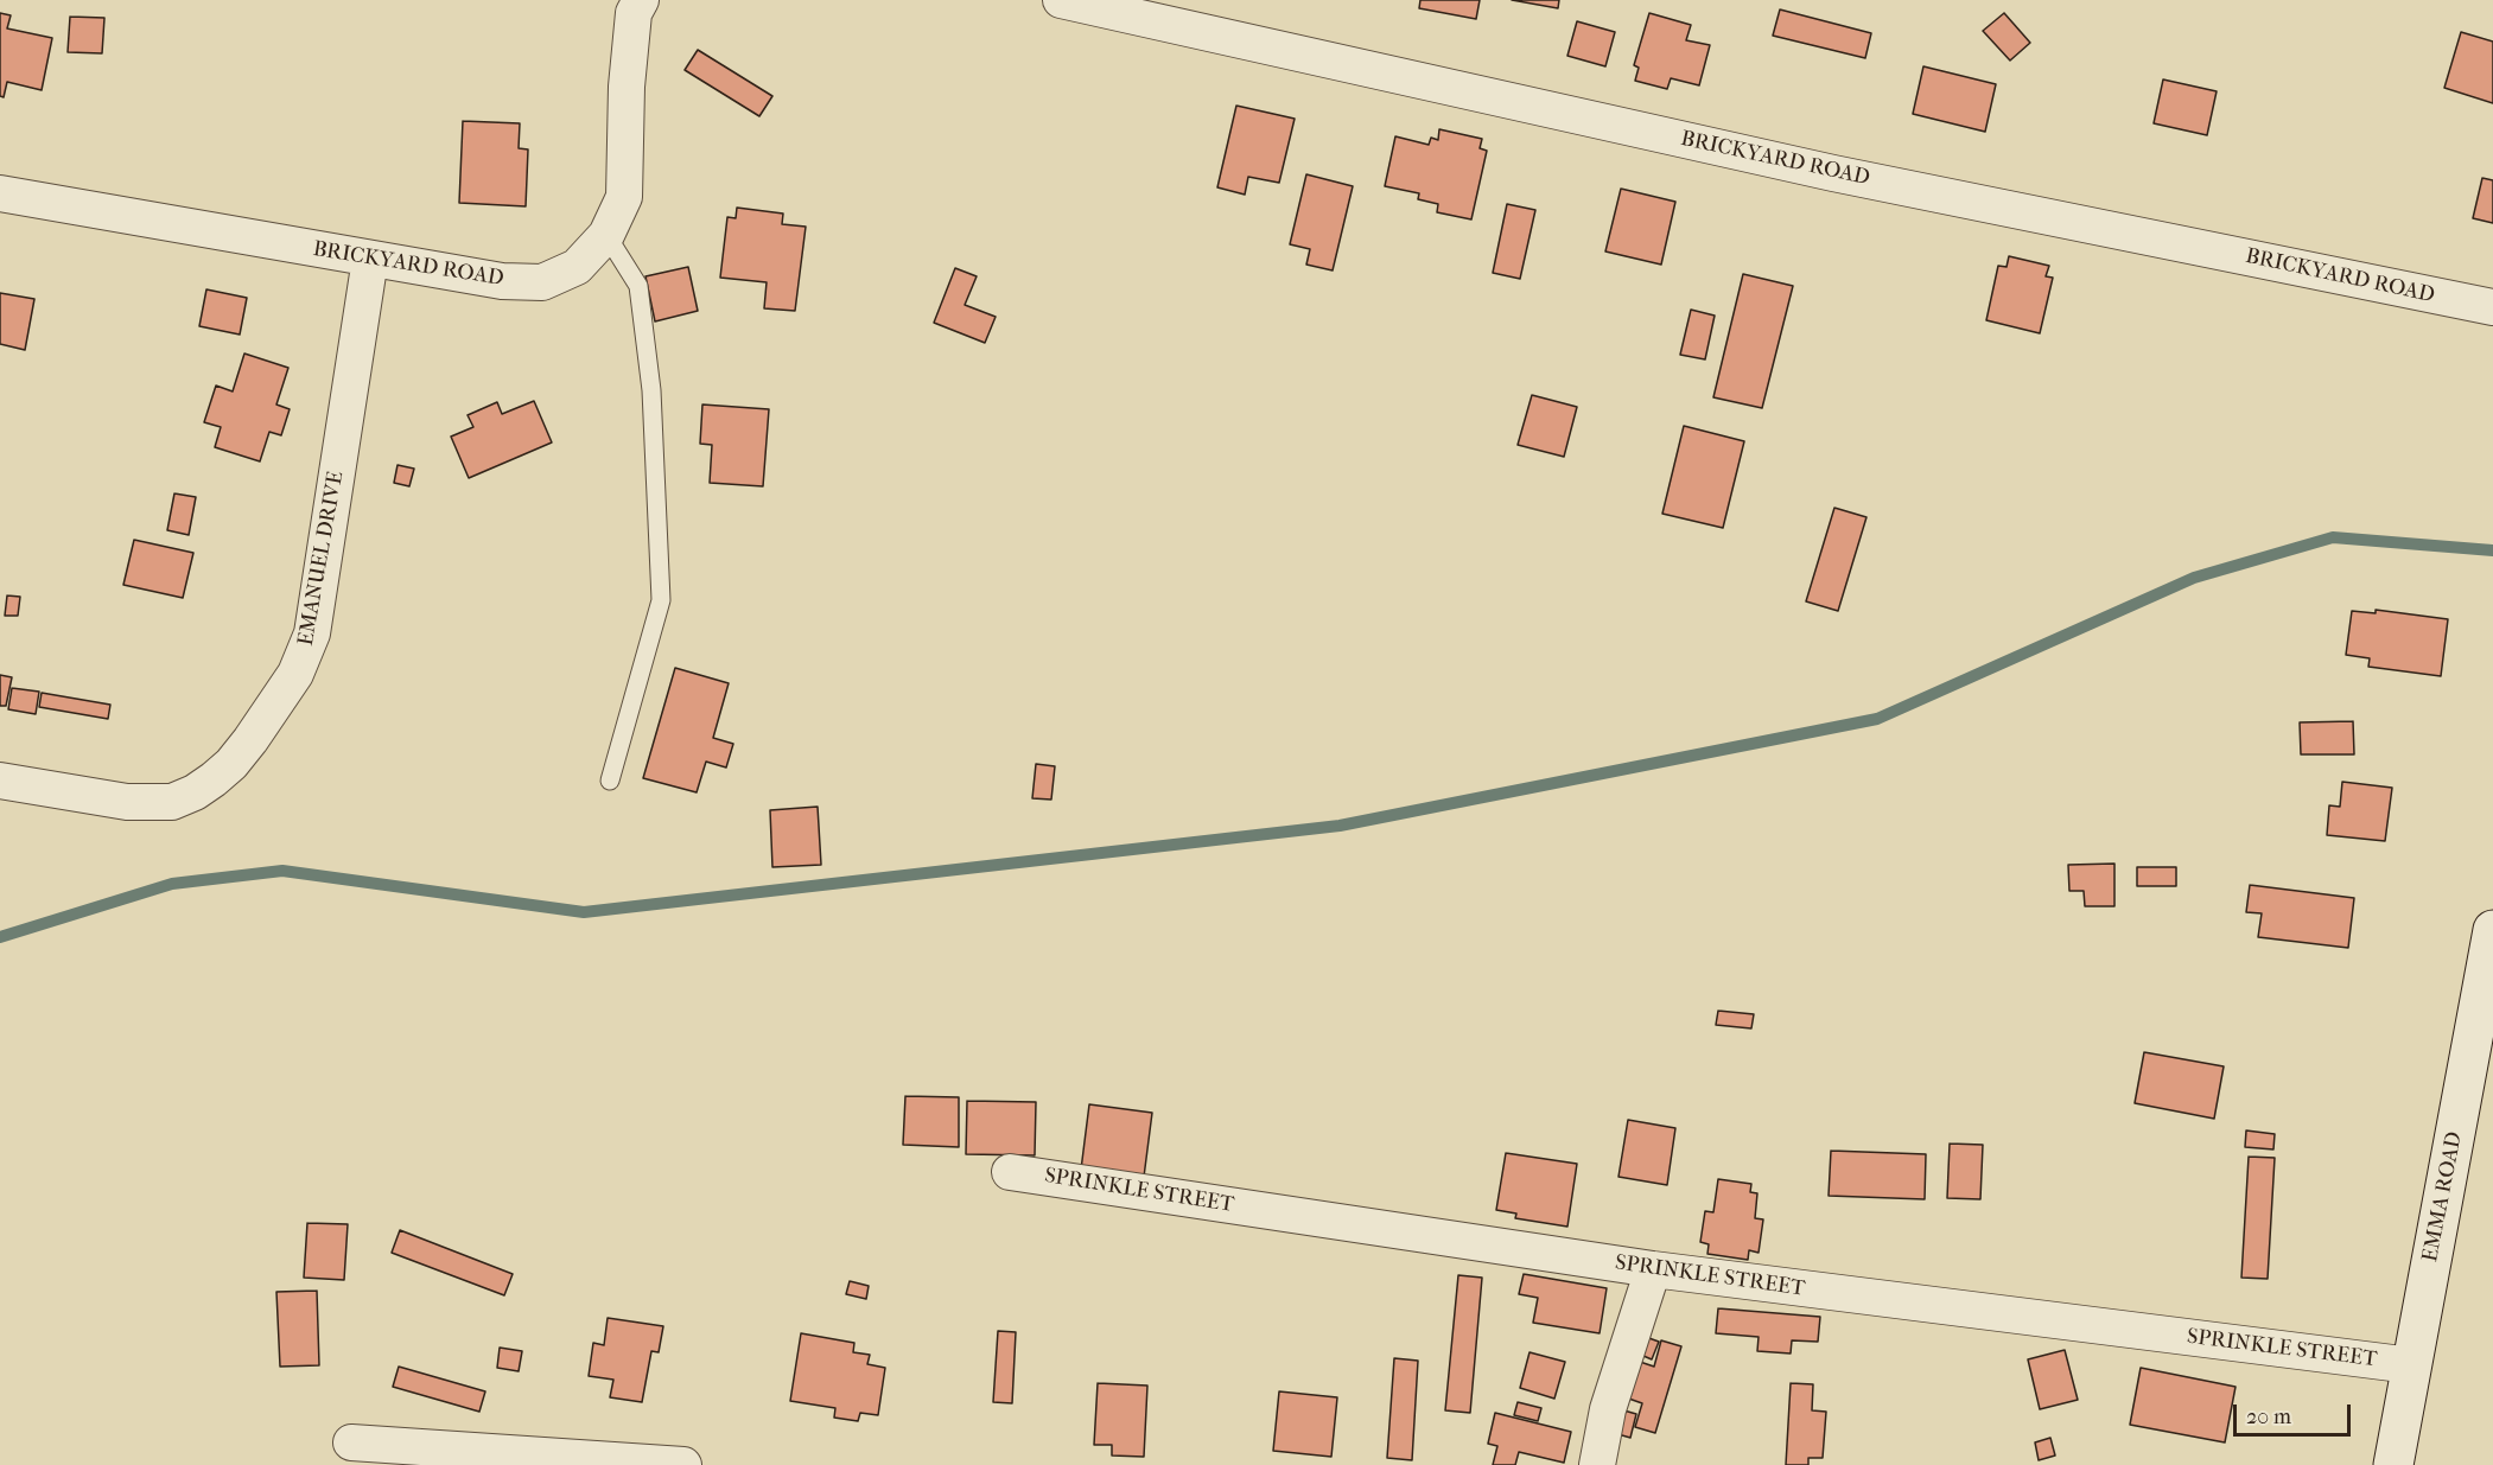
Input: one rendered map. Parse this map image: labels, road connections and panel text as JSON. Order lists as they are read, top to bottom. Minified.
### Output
{"streets":{"street":["BRICKYARD ROAD","EMANUEL DRIVE","SPRINKLE STREET","EMMA ROAD"]},"crossings":[["BRICKYARD ROAD","EMANUEL DRIVE"],["SPRINKLE STREET","EMMA ROAD"]],"scale_bar":"20 m"}
